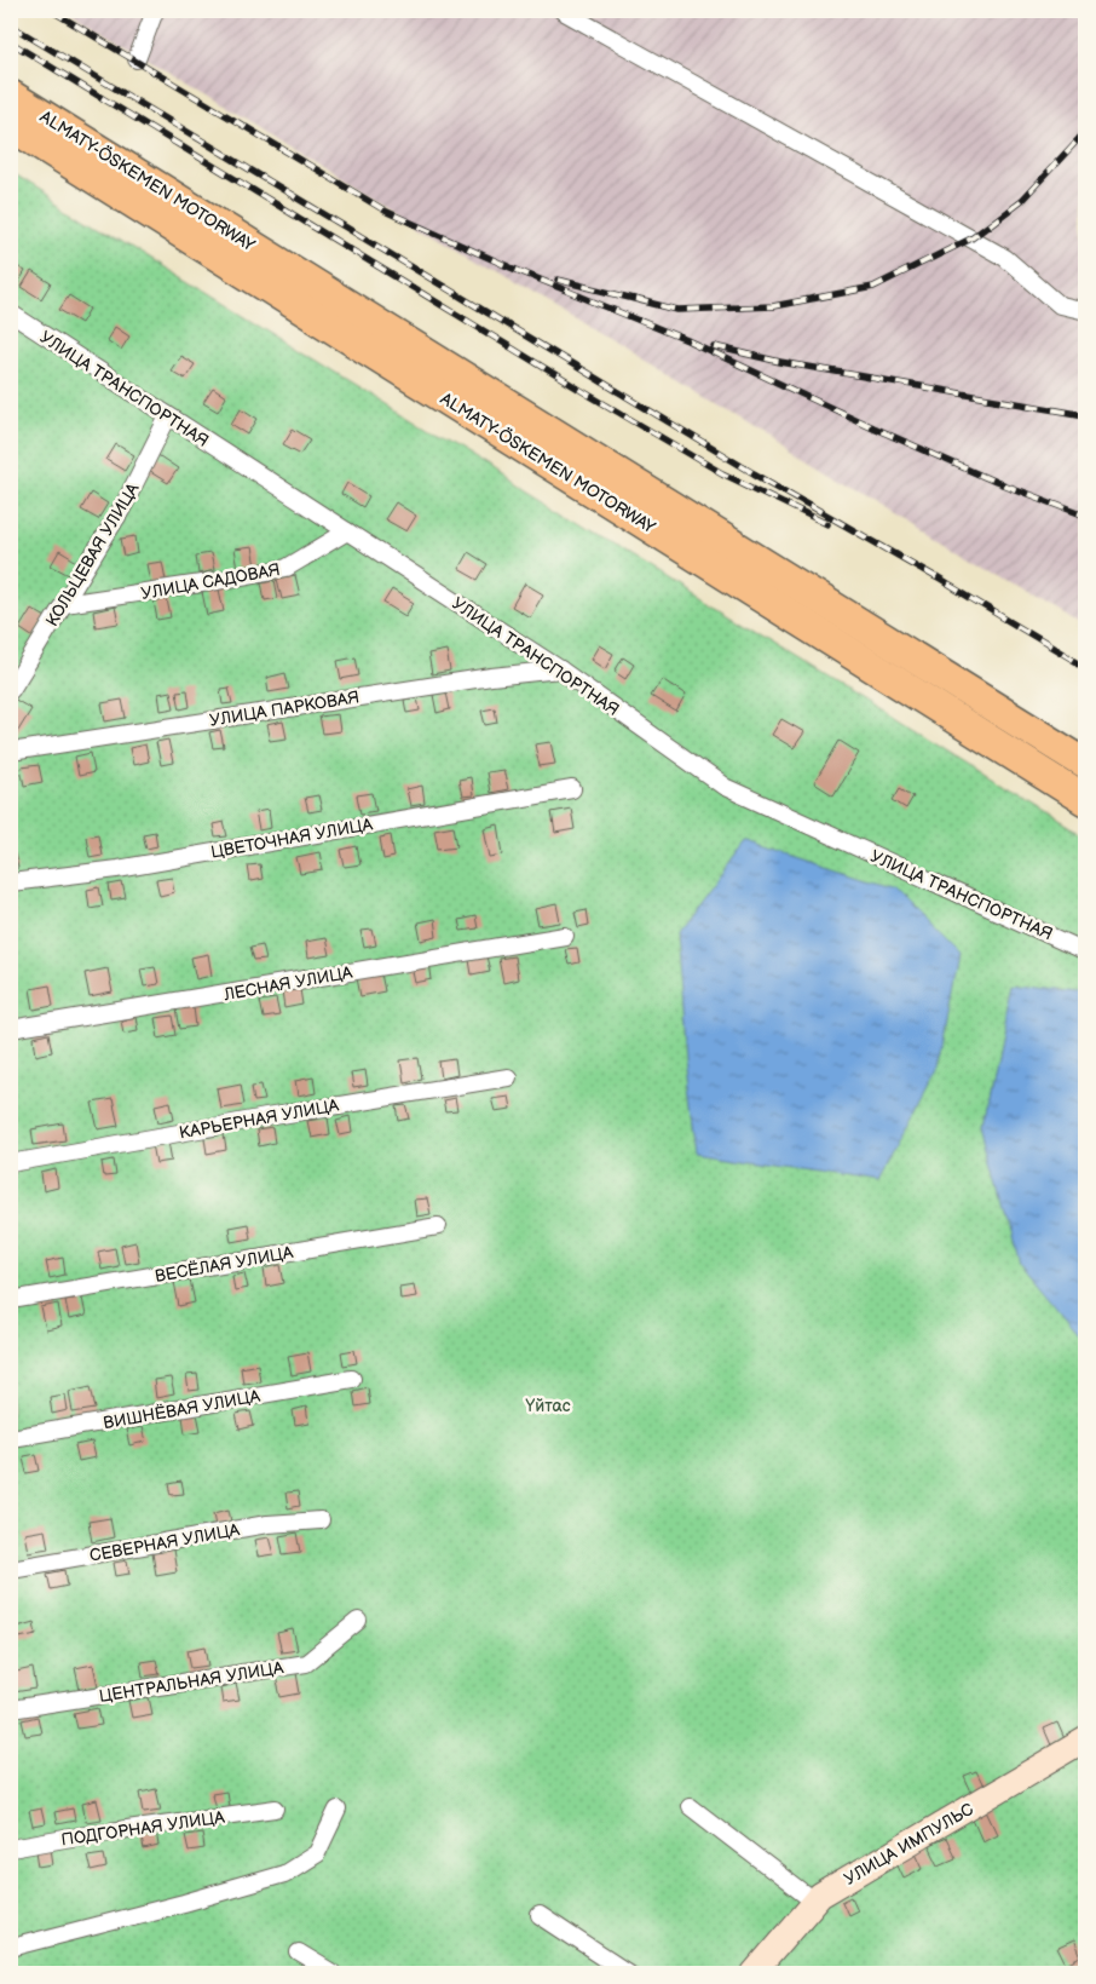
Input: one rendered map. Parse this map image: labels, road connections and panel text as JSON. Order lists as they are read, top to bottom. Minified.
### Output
{"streets":{"highway":["ALMATY-ÖSKEMEN MOTORWAY"],"street":["УЛИЦА ТРАНСПОРТНАЯ","КОЛЬЦЕВАЯ УЛИЦА","УЛИЦА САДОВАЯ","УЛИЦА ПАРКОВАЯ","ЦВЕТОЧНАЯ УЛИЦА","ЛЕСНАЯ УЛИЦА","КАРЬЕРНАЯ УЛИЦА","ВЕСЁЛАЯ УЛИЦА","ВИШНЁВАЯ УЛИЦА","СЕВЕРНАЯ УЛИЦА","ЦЕНТРАЛЬНАЯ УЛИЦА","ПОДГОРНАЯ УЛИЦА","УЛИЦА ИМПУЛЬС"]},"crossings":[["УЛИЦА ТРАНСПОРТНАЯ","КОЛЬЦЕВАЯ УЛИЦА"],["УЛИЦА ТРАНСПОРТНАЯ","УЛИЦА САДОВАЯ"],["УЛИЦА ТРАНСПОРТНАЯ","УЛИЦА ПАРКОВАЯ"],["КОЛЬЦЕВАЯ УЛИЦА","УЛИЦА САДОВАЯ"]],"parks":["Үйтас"]}
